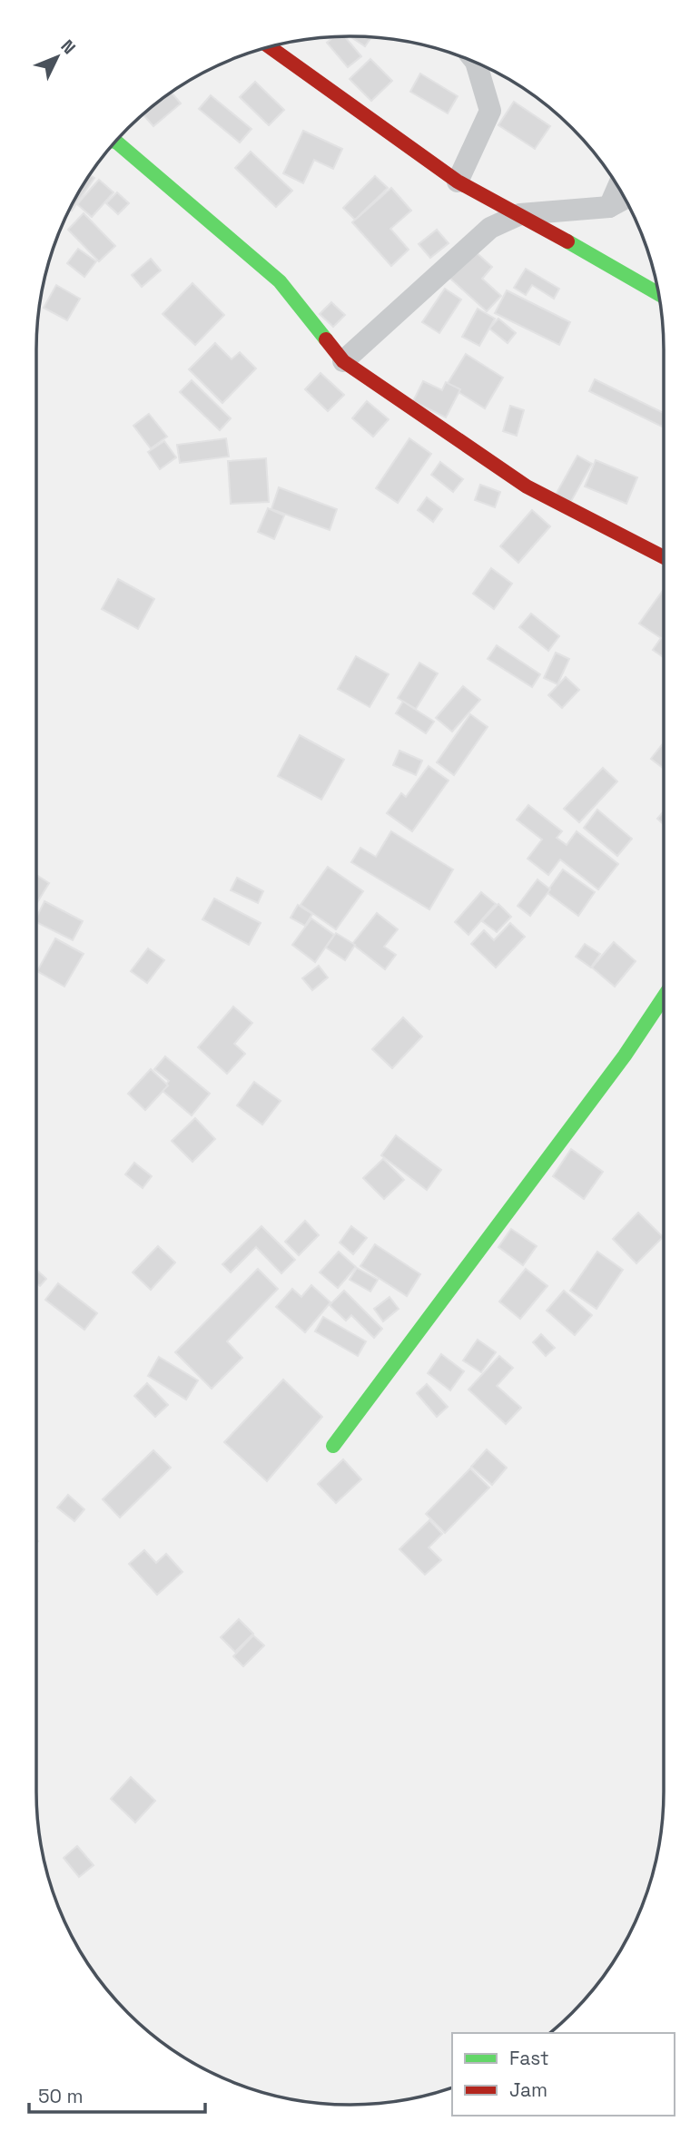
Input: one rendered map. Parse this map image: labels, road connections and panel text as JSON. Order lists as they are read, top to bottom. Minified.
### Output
{"legend":["Fast","Jam"],"scale_bar":"50 m","north":"top right"}
